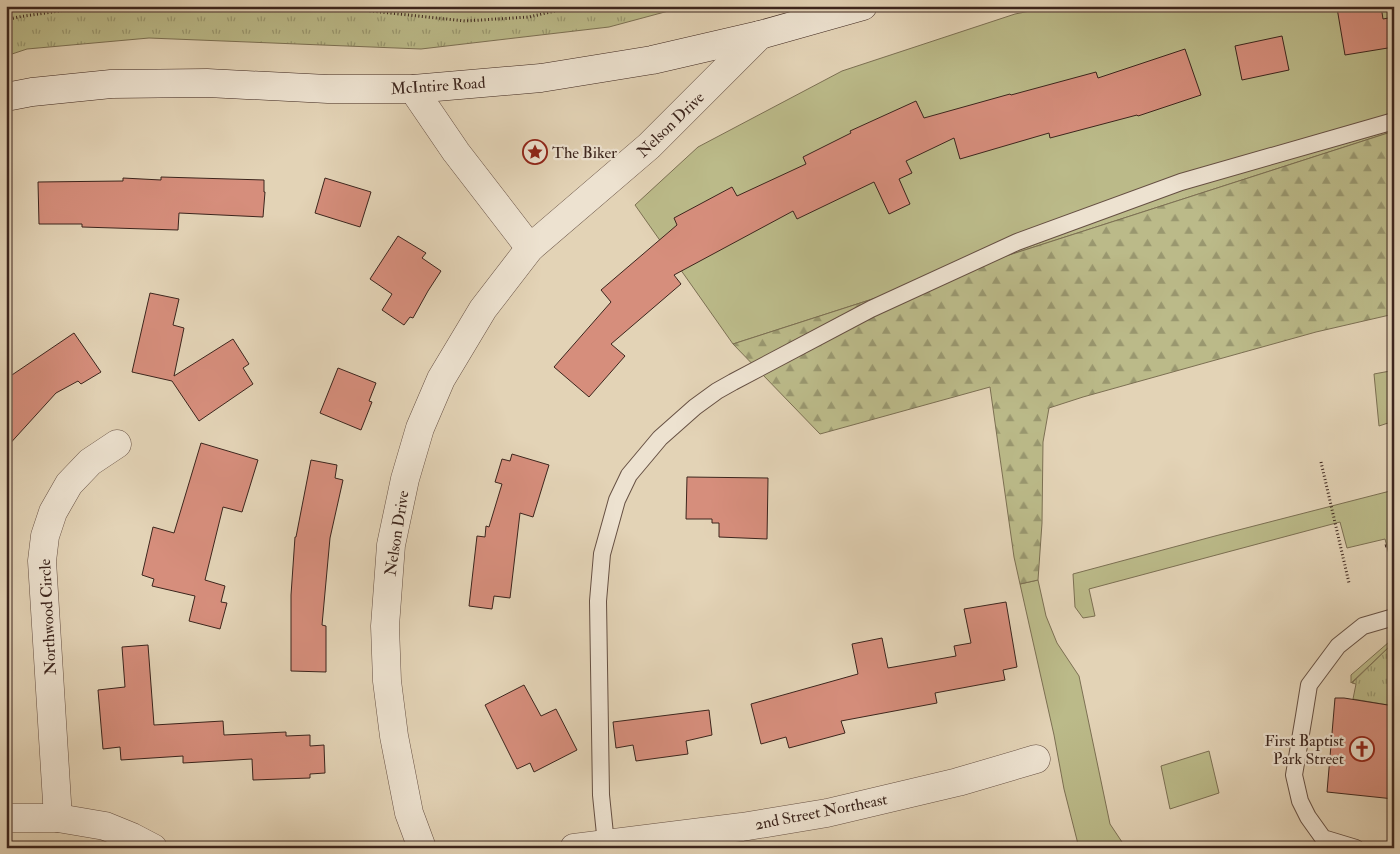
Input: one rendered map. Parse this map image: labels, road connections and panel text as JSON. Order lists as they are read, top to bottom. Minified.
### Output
{"streets":{"street":["McIntire Road","Nelson Drive","Northwood Circle","2nd Street Northeast"]},"crossings":[["McIntire Road","Nelson Drive"]],"places":{"place":["The Biker"],"church":["First Baptist Park Street"]}}
